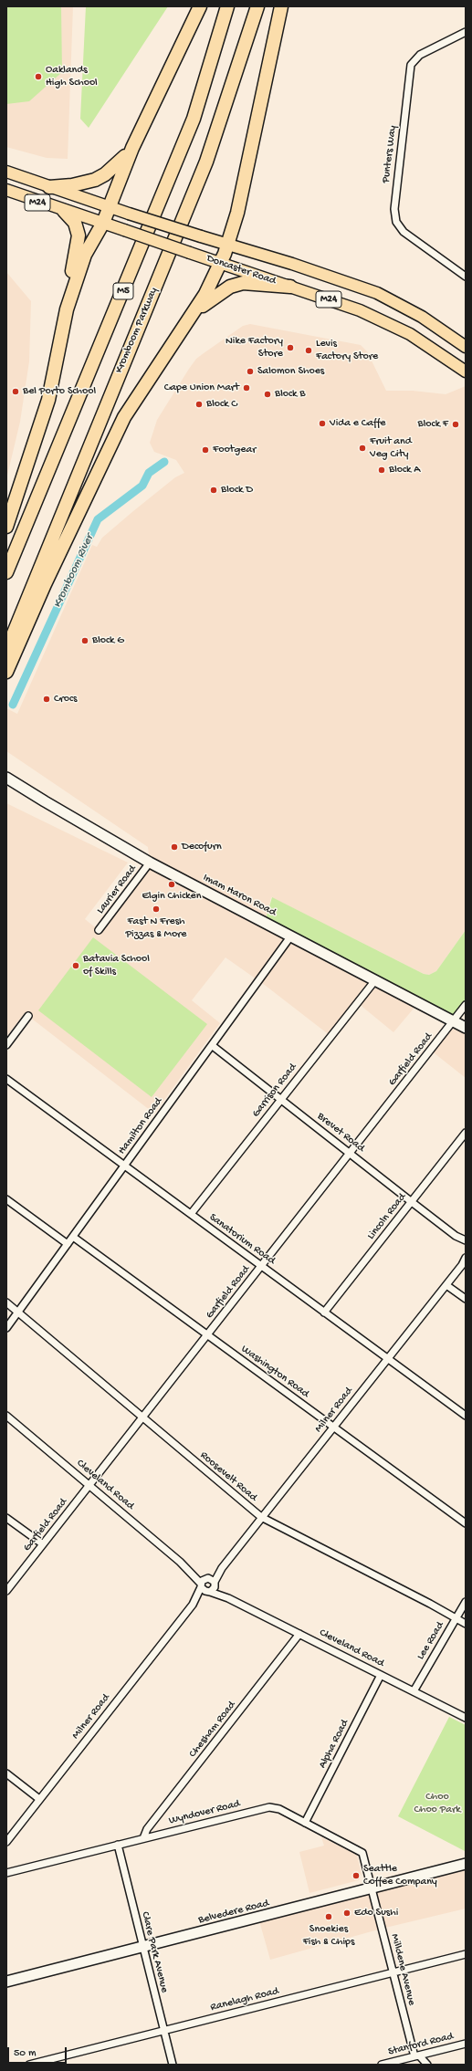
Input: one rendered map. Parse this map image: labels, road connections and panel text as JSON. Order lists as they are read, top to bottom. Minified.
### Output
{"streets":{"highway":["M5","Kromboom Parkway"],"main road":["M24","Doncaster Road"],"street":["Punters Way","Laurier Road","Imam Haron Road","Garfield Road","Garrison Road","Hamilton Road","Brevet Road","Lincoln Road","Sanatorium Road","Washington Road","Milner Road","Roosevelt Road","Cleveland Road","Lee Road","Chesham Road","Alpha Road","Wyndover Road","Belvedere Road","Clare Park Avenue","Milldene Avenue","Ranelagh Road","Stanford Road"]},"crossings":[["Laurier Road","Imam Haron Road"],["Imam Haron Road","Garfield Road"],["Imam Haron Road","Garrison Road"],["Imam Haron Road","Hamilton Road"],["Garfield Road","Brevet Road"],["Garfield Road","Sanatorium Road"],["Garfield Road","Washington Road"],["Garfield Road","Roosevelt Road"],["Garfield Road","Cleveland Road"],["Garrison Road","Brevet Road"],["Garrison Road","Sanatorium Road"],["Hamilton Road","Brevet Road"],["Hamilton Road","Sanatorium Road"],["Hamilton Road","Washington Road"],["Hamilton Road","Roosevelt Road"],["Brevet Road","Lincoln Road"],["Lincoln Road","Sanatorium Road"],["Sanatorium Road","Milner Road"],["Washington Road","Milner Road"],["Milner Road","Roosevelt Road"],["Milner Road","Cleveland Road"],["Roosevelt Road","Lee Road"],["Cleveland Road","Lee Road"],["Cleveland Road","Chesham Road"],["Cleveland Road","Alpha Road"],["Chesham Road","Wyndover Road"],["Alpha Road","Wyndover Road"],["Wyndover Road","Belvedere Road"],["Wyndover Road","Clare Park Avenue"],["Wyndover Road","Milldene Avenue"],["Belvedere Road","Clare Park Avenue"],["Belvedere Road","Milldene Avenue"],["Clare Park Avenue","Ranelagh Road"],["Milldene Avenue","Ranelagh Road"],["Milldene Avenue","Stanford Road"]],"water":["Kromboom River"],"parks":["Choo Choo Park"],"places":["Oaklands High School","Nike Factory Store","Levis Factory Store","Salomon Shoes","Cape Union Mart","Bel Porto School","Block B","Block C","Vida e Caffe","Block F","Fruit and Veg City","Footgear","Block A","Block D","Block G","Crocs","Decofurn","Elgin Chicken","Fast N Fresh Pizzas & More","Batavia School of Skills","Seattle Coffee Company","Edo Sushi","Snoekies Fish & Chips"],"scale_bar":"50 m"}
